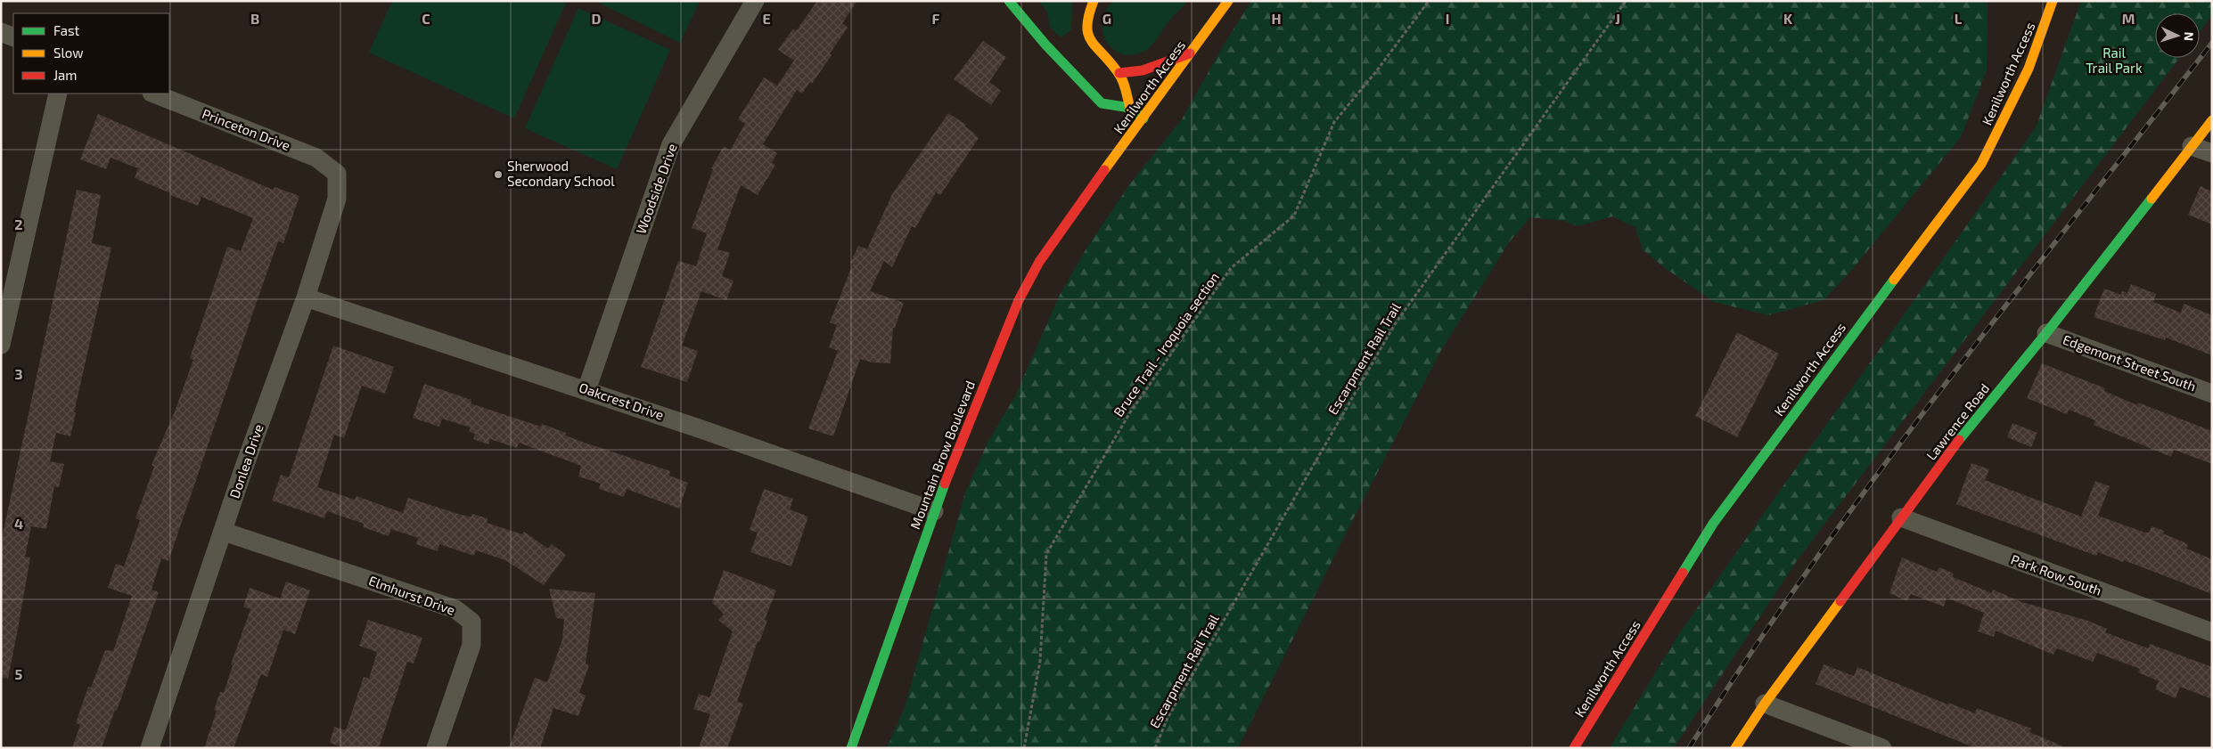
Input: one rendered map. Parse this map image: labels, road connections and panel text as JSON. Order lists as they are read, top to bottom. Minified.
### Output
{"streets":{"main road":["Kenilworth Access","Lawrence Road","Mountain Brow Boulevard"],"street":["Princeton Drive","Woodside Drive","Edgemont Street South","Oakcrest Drive","Donlea Drive","Park Row South","Elmhurst Drive"],"path":["Bruce Trail - Iroquoia section","Escarpment Rail Trail"]},"crossings":[["Kenilworth Access","Mountain Brow Boulevard"],["Princeton Drive","Donlea Drive"],["Woodside Drive","Oakcrest Drive"],["Edgemont Street South","Lawrence Road"],["Oakcrest Drive","Mountain Brow Boulevard"],["Oakcrest Drive","Donlea Drive"],["Lawrence Road","Park Row South"],["Donlea Drive","Elmhurst Drive"]],"parks":["Rail Trail Park"],"places":["Sherwood Secondary School"],"legend":["Fast","Slow","Jam"],"north":"right","grid":{"columns":["B","C","D","E","F","G","H","I","J","K","L","M"],"rows":["2","3","4","5"]}}
